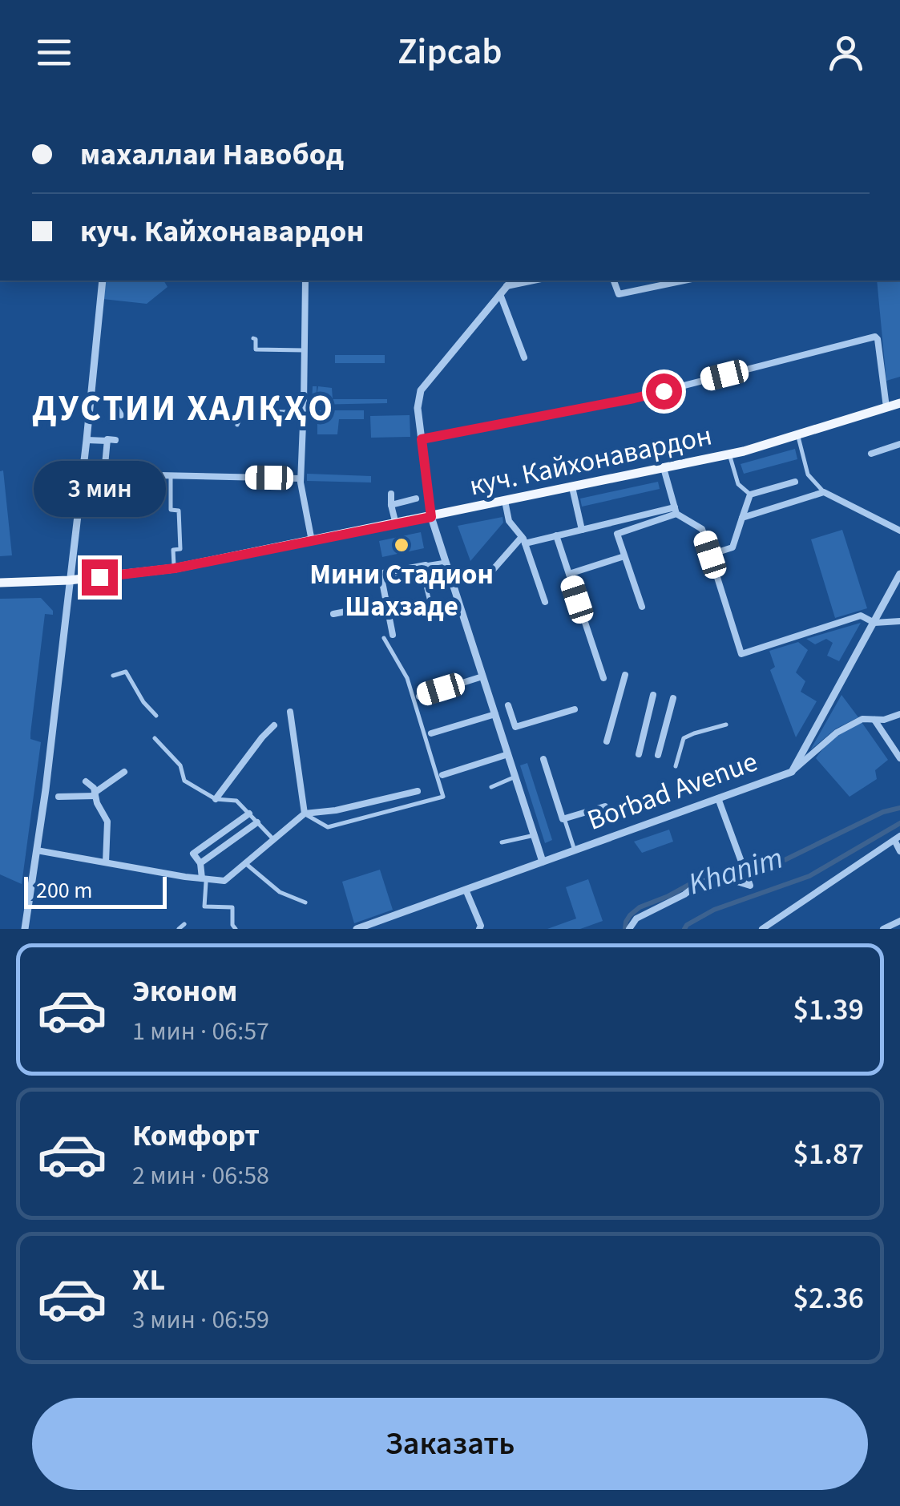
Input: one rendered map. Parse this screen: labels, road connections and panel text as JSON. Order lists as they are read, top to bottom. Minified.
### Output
{"streets":{"main road":["куч. Кайхонавардон"],"street":["Borbad Avenue"]},"districts":["ДУСТИИ ХАЛҚҲО"],"water":["Khanim"],"places":["Мини Стадион Шахзаде"],"scale_bar":"200 m","page":{"header":"Zipcab","banner":["махаллаи Навобод","куч. Кайхонавардон"],"bubble":"3 мин","scale":"200 m","list":[{"name":"Эконом","note":"1 мин · 06:57","value":"$1.39"},{"name":"Комфорт","note":"2 мин · 06:58","value":"$1.87"},{"name":"XL","note":"3 мин · 06:59","value":"$2.36"}],"buttons":"Заказать"}}
